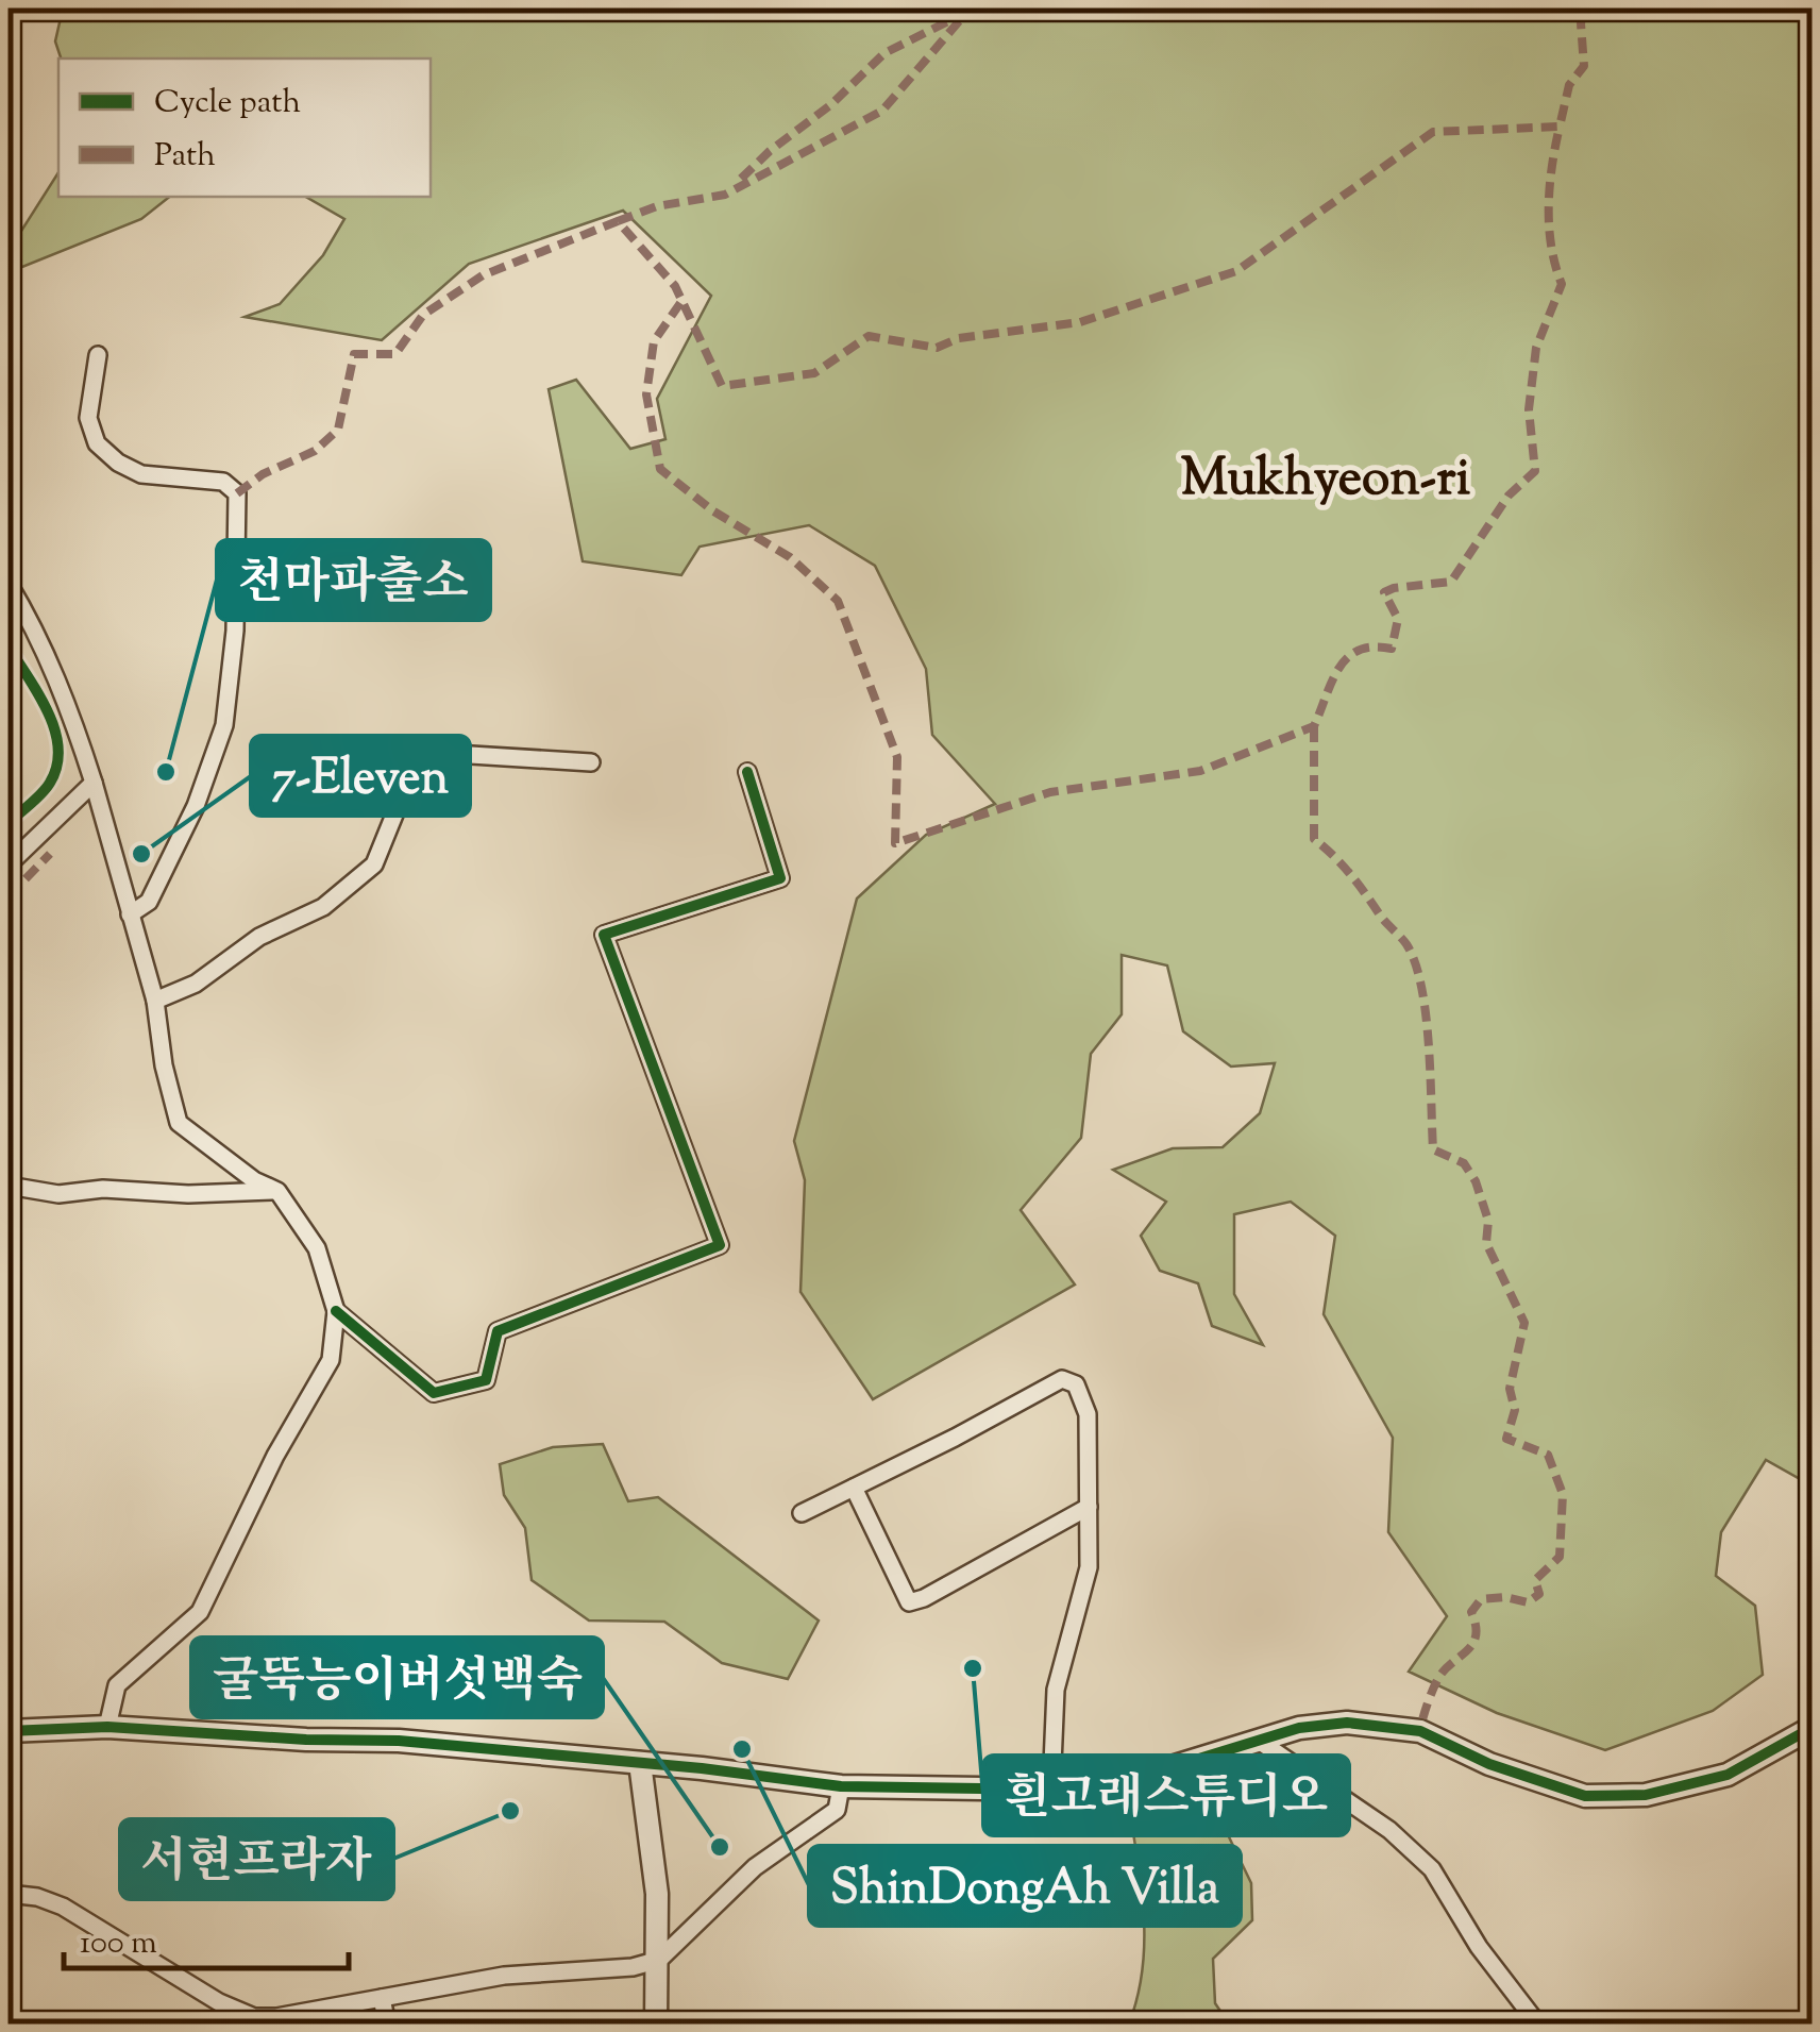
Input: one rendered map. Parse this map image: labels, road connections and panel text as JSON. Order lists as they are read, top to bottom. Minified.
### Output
{"districts":["Mukhyeon-ri"],"places":["천마파출소","7-Eleven","흰고래스튜디오","ShinDongAh Villa","서현프라자","굴뚝능이버섯백숙"],"legend":["Cycle path","Path"],"scale_bar":"100 m"}
